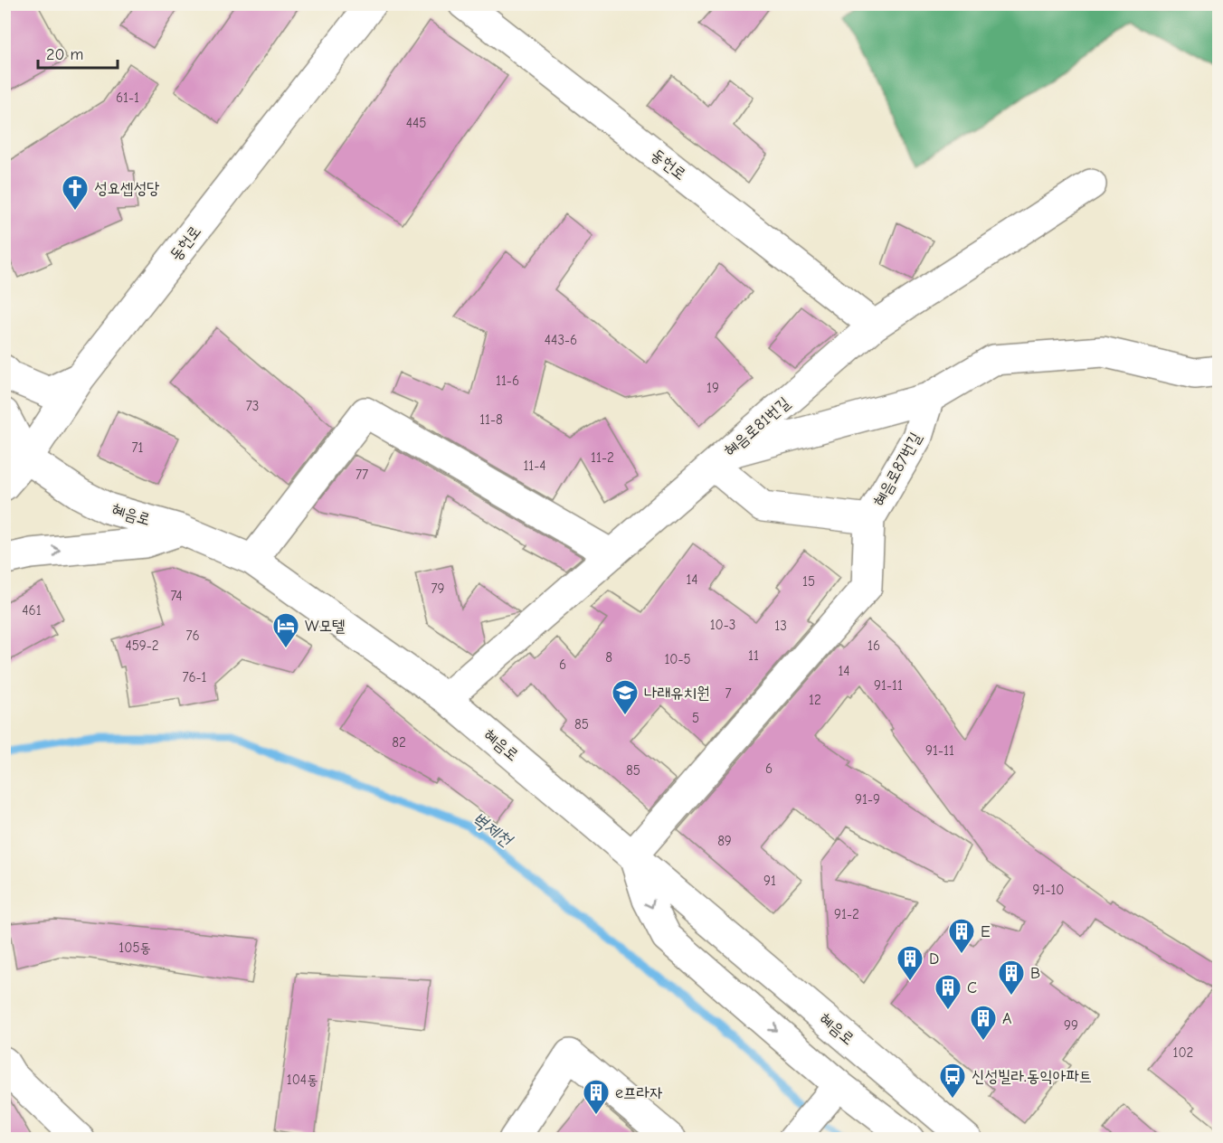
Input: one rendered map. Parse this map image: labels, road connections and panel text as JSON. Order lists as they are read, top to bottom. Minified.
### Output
{"streets":{"street":["동헌로","혜음로81번길","혜음로87번길","혜음로"]},"crossings":[["동헌로","혜음로81번길"],["동헌로","혜음로"],["혜음로81번길","혜음로"],["혜음로87번길","혜음로"]],"water":["벽제천"],"places":{"church":["성요셉성당"],"hotel":["W모텔"],"school or university":["나래유치원"],"building":["E","D","B","C","A","e프라자"],"bus stop":["신성빌라.동익아파트"]},"house_numbers":["61-1","445","443-6","11-6","19","73","11-8","71","11-2","11-4","77","14","15","79","74","461","10-3","13","76","459-2","16","11","8","10-5","6","14","76-1","91-11","7","12","5","85","82","91-11","6","85","91-9","89","91","91-10","91-2","105동","99","102","104동"],"scale_bar":"20 m"}
